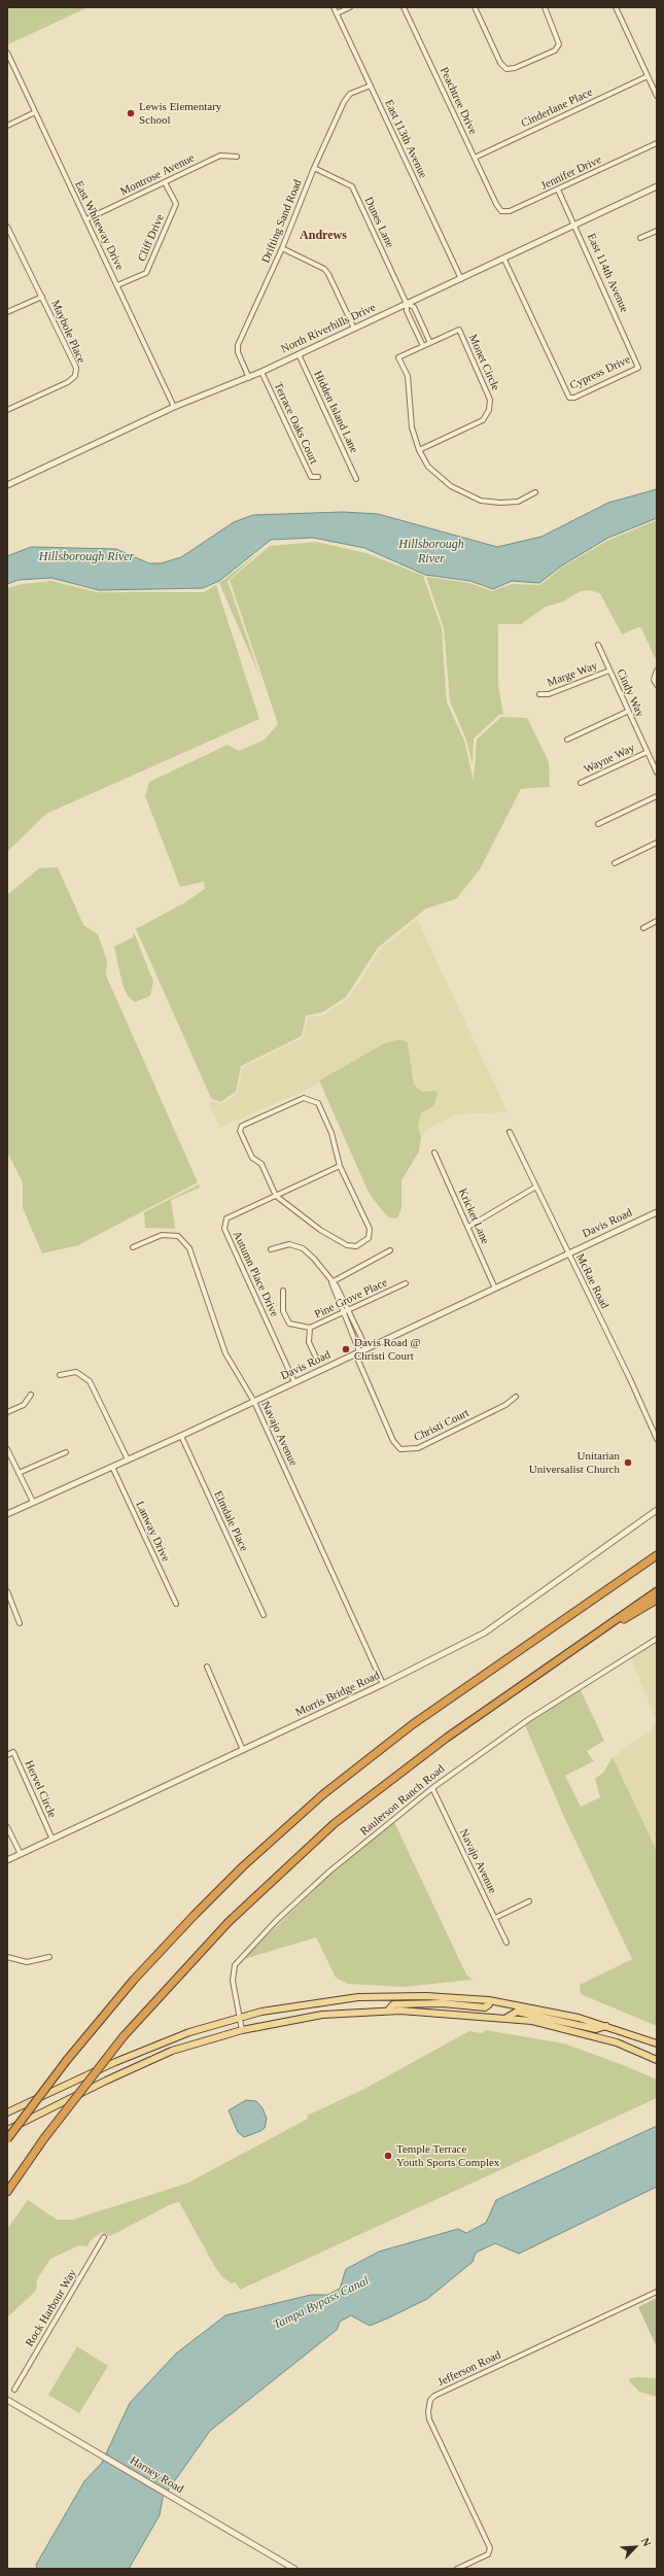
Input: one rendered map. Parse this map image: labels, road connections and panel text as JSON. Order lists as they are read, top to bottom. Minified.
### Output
{"streets":{"street":["Peachtree Drive","Cinderlane Place","East 113th Avenue","Jennifer Drive","Montrose Avenue","Drifting Sand Road","Dunes Lane","East Whiteway Drive","Cliff Drive","East 114th Avenue","North Riverhills Drive","Maybole Place","Monet Circle","Cypress Drive","Hidden Island Lane","Terrace Oaks Court","Marge Way","Cindy Way","Wayne Way","Kricket Lane","Davis Road","Autumn Place Drive","McRae Road","Pine Grove Place","Christi Court","Navajo Avenue","Elmdale Place","Lanway Drive","Morris Bridge Road","Hervel Circle","Raulerson Ranch Road","Rock Harbour Way","Jefferson Road","Harney Road"]},"crossings":[["Peachtree Drive","Cinderlane Place"],["Peachtree Drive","Jennifer Drive"],["East 113th Avenue","Drifting Sand Road"],["East 113th Avenue","North Riverhills Drive"],["Jennifer Drive","East 114th Avenue"],["Montrose Avenue","East Whiteway Drive"],["Montrose Avenue","Cliff Drive"],["Drifting Sand Road","Dunes Lane"],["Drifting Sand Road","North Riverhills Drive"],["Dunes Lane","North Riverhills Drive"],["Dunes Lane","Monet Circle"],["East Whiteway Drive","Cliff Drive"],["East Whiteway Drive","North Riverhills Drive"],["East 114th Avenue","North Riverhills Drive"],["East 114th Avenue","Cypress Drive"],["North Riverhills Drive","Cypress Drive"],["North Riverhills Drive","Hidden Island Lane"],["North Riverhills Drive","Terrace Oaks Court"],["Marge Way","Cindy Way"],["Cindy Way","Wayne Way"],["Kricket Lane","Davis Road"],["Davis Road","Autumn Place Drive"],["Davis Road","McRae Road"],["Davis Road","Christi Court"],["Davis Road","Navajo Avenue"],["Davis Road","Elmdale Place"],["Davis Road","Lanway Drive"],["Pine Grove Place","Christi Court"],["Navajo Avenue","Morris Bridge Road"],["Navajo Avenue","Raulerson Ranch Road"],["Morris Bridge Road","Hervel Circle"]],"districts":["Andrews"],"water":["Hillsborough River","Tampa Bypass Canal"],"places":["Lewis Elementary School","Davis Road @ Christi Court","Unitarian Universalist Church","Temple Terrace Youth Sports Complex"],"north":"top right"}
